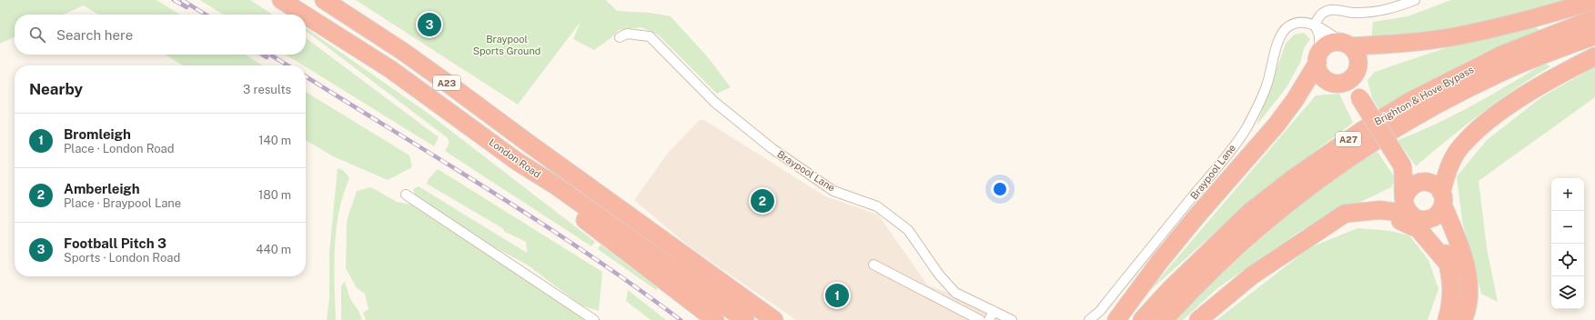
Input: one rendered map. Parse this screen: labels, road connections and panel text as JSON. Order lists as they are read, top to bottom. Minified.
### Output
{"streets":{"highway":["A23","Brighton & Hove Bypass","A27","London Road"],"street":["Braypool Lane"]},"parks":["Braypool Sports Ground"],"page":{"pins":["3","2","1"],"search":"Search here","heading":["Nearby","3 results"],"list":[{"mark":"1","name":"Bromleigh","note":"Place · London Road","value":"140 m"},{"mark":"2","name":"Amberleigh","note":"Place · Braypool Lane","value":"180 m"},{"mark":"3","name":"Football Pitch 3","note":"Sports · London Road","value":"440 m"}],"map_buttons":["+","−"]}}
